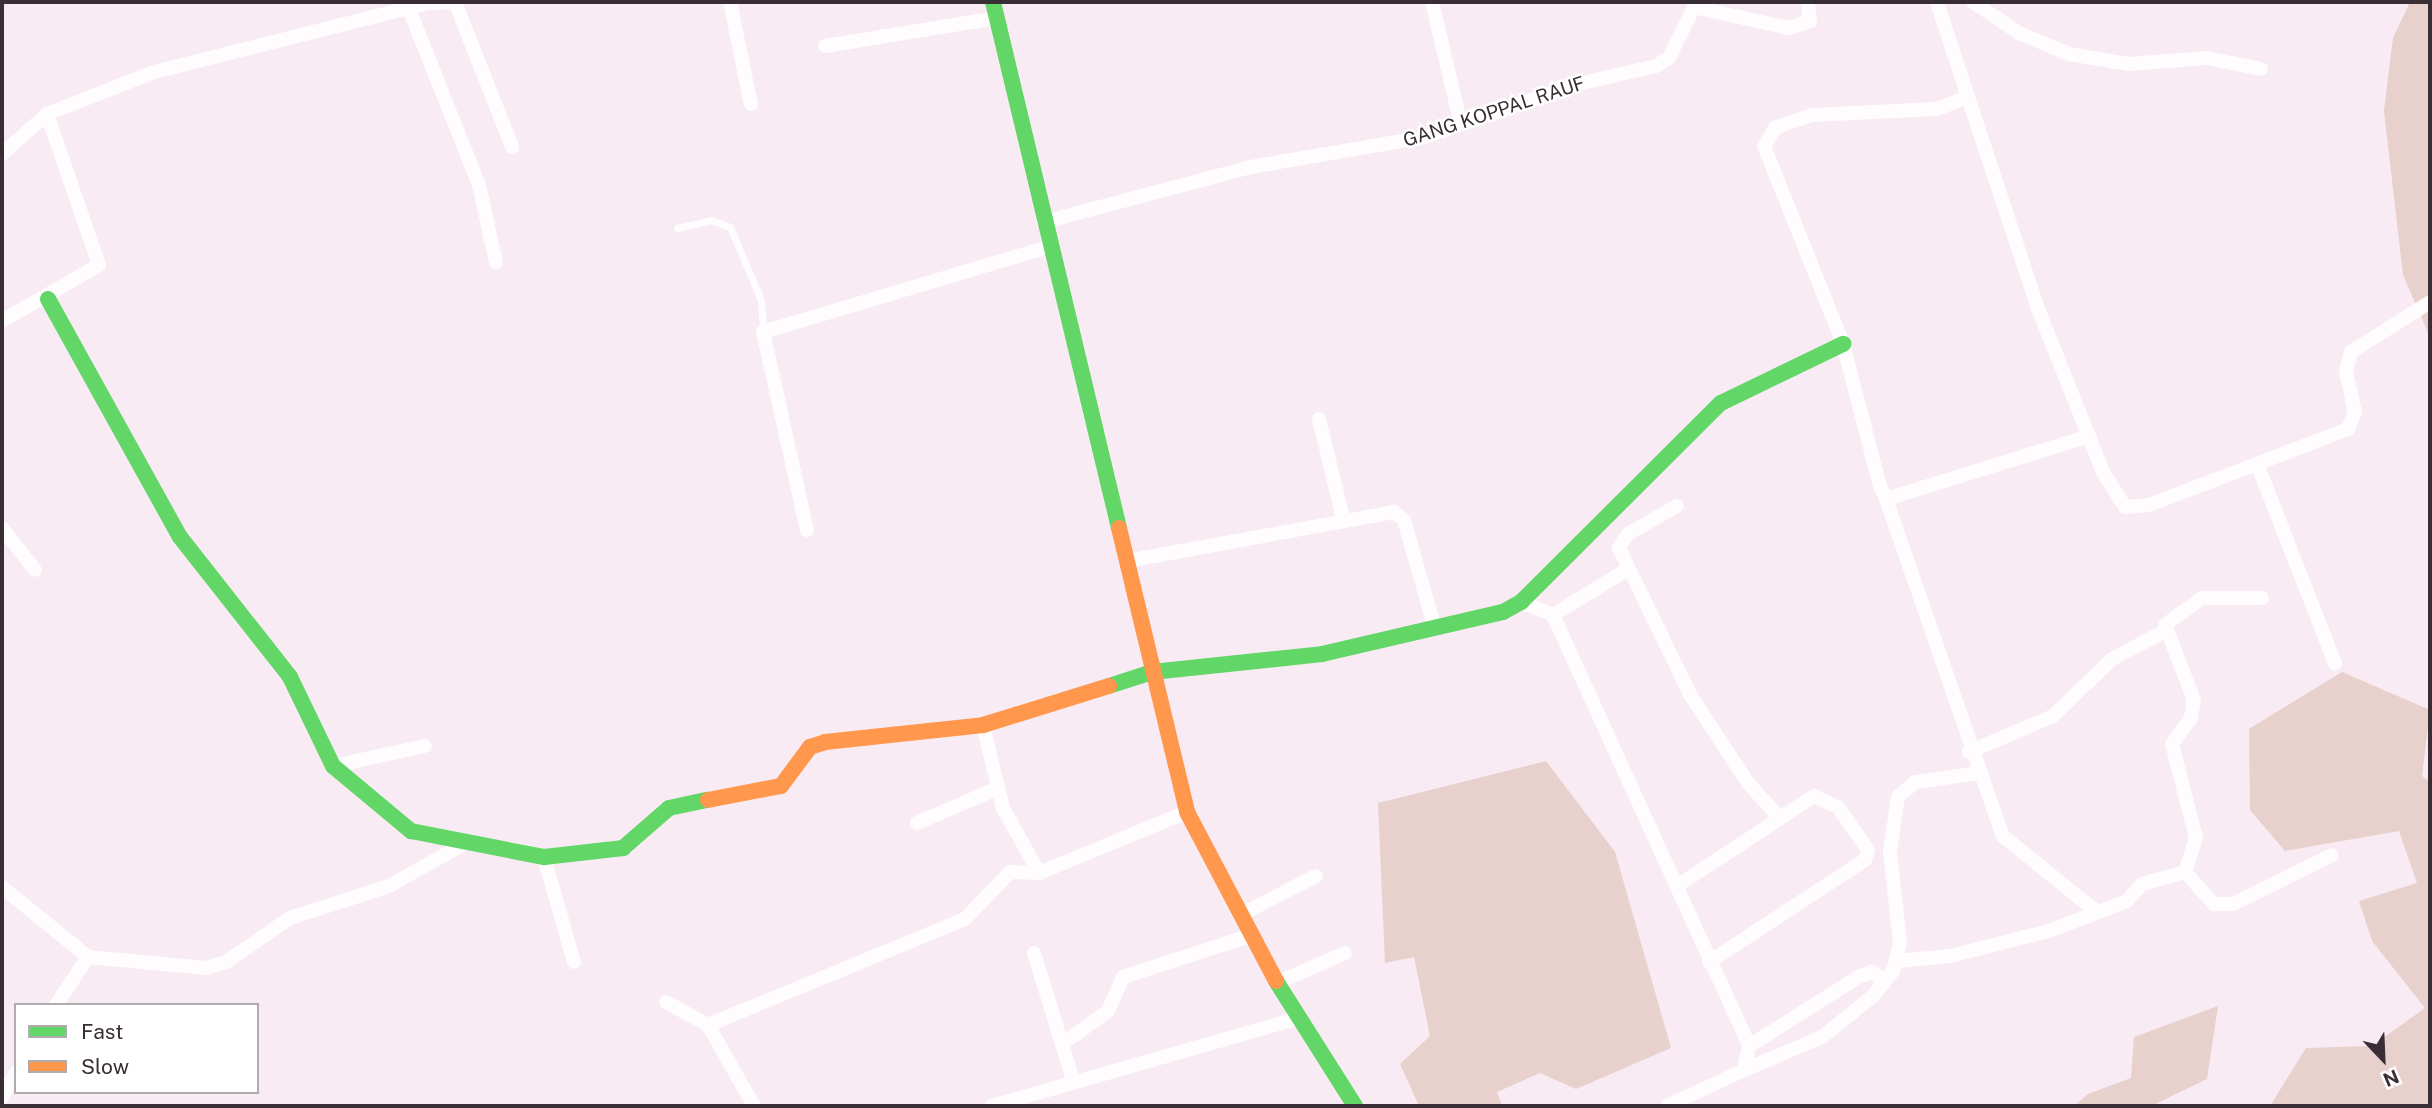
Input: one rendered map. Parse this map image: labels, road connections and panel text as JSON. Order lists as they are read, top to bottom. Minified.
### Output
{"streets":{"street":["GANG KOPPAL RAUF"]},"legend":["Fast","Slow"],"north":"bottom right"}
